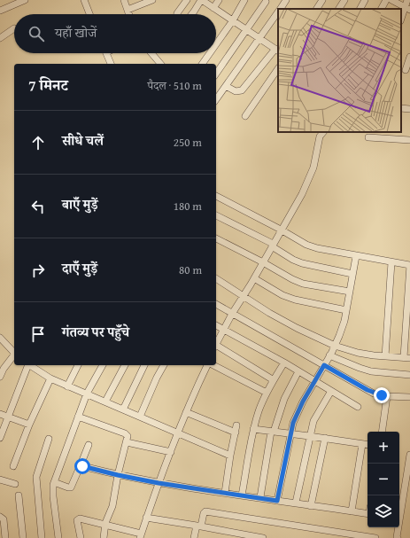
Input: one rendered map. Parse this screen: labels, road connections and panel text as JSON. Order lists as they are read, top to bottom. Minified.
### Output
{"page":{"search":"यहाँ खोजें","heading":["7 मिनट","पैदल · 510 m"],"list":[["सीधे चलें","250 m"],["बाएँ मुड़ें","180 m"],["दाएँ मुड़ें","80 m"],"गंतव्य पर पहुँचे"],"map_buttons":["+","−"]}}
